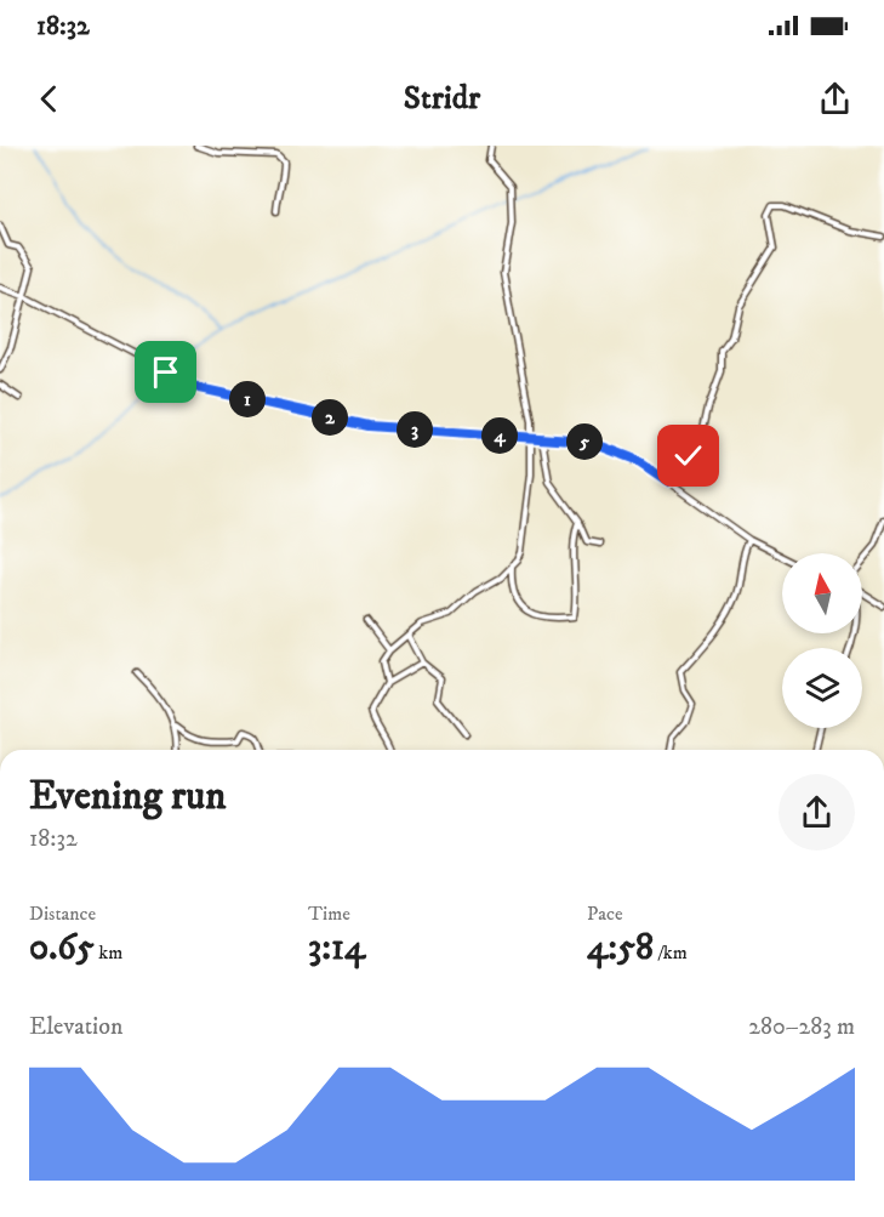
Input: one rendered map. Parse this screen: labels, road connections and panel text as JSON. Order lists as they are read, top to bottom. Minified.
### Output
{"north":"top","page":{"status":"18:32","header":"Stridr","pins":["1","2","3","4","5"],"heading":["Evening run","18:32"],"stats":[["Distance","0.65 km"],["Time","3:14"],["Pace","4:58 /km"]],"chart":["Elevation","280–283 m"]}}
